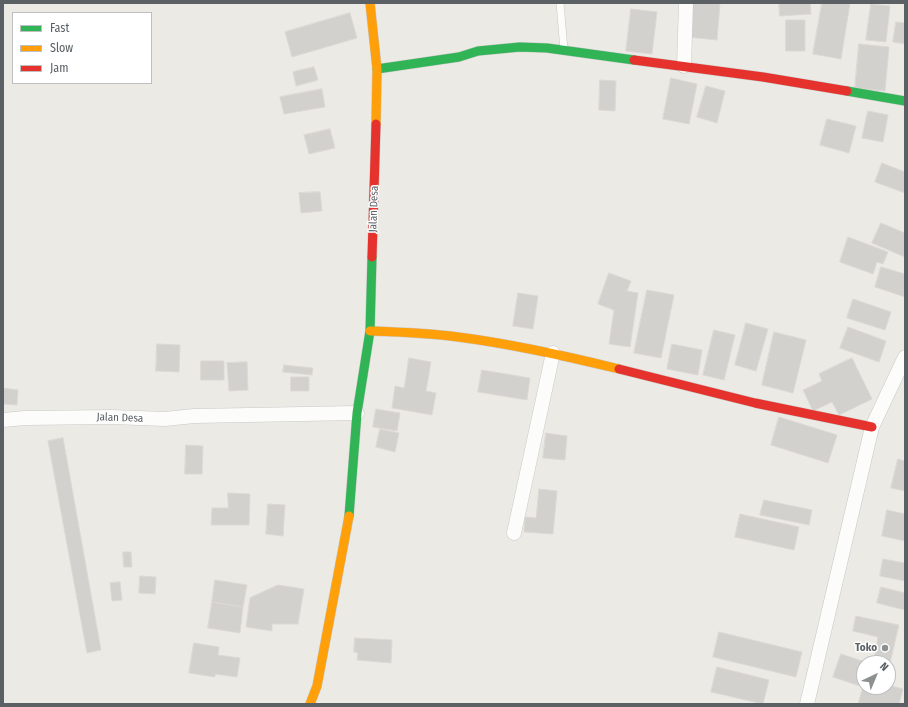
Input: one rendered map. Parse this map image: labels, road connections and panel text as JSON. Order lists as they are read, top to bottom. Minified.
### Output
{"streets":{"street":["Jalan Desa"]},"places":["Toko"],"legend":["Fast","Slow","Jam"],"north":"top right"}
